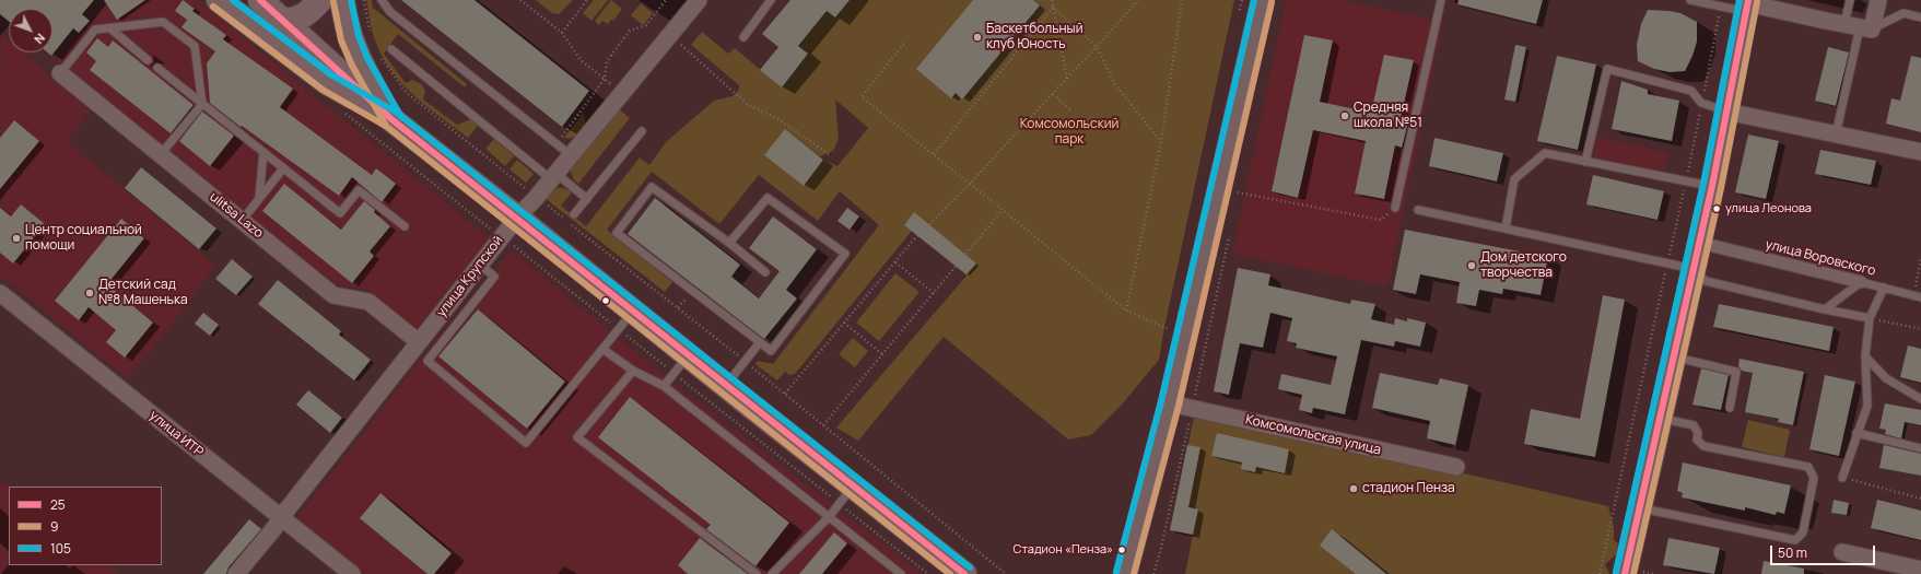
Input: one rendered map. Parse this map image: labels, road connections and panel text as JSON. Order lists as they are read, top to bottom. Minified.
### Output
{"streets":{"street":["ulitsa Lazo","улица Воровского","улица Крупской","улица ИТР","Комсомольская улица"]},"crossings":[["ulitsa Lazo","улица Крупской"],["улица Крупской","улица ИТР"]],"parks":["Комсомольский парк"],"places":["Баскетбольный клуб Юность","Средняя школа №51","улица Леонова","Центр социальной помощи","Дом детского творчества","Детский сад №8 Машенька","стадион Пенза","Стадион «Пенза»"],"lines":["transit line 25","transit line 105","transit line 9"],"legend":["25","9","105"],"scale_bar":"50 m","north":"bottom right"}
